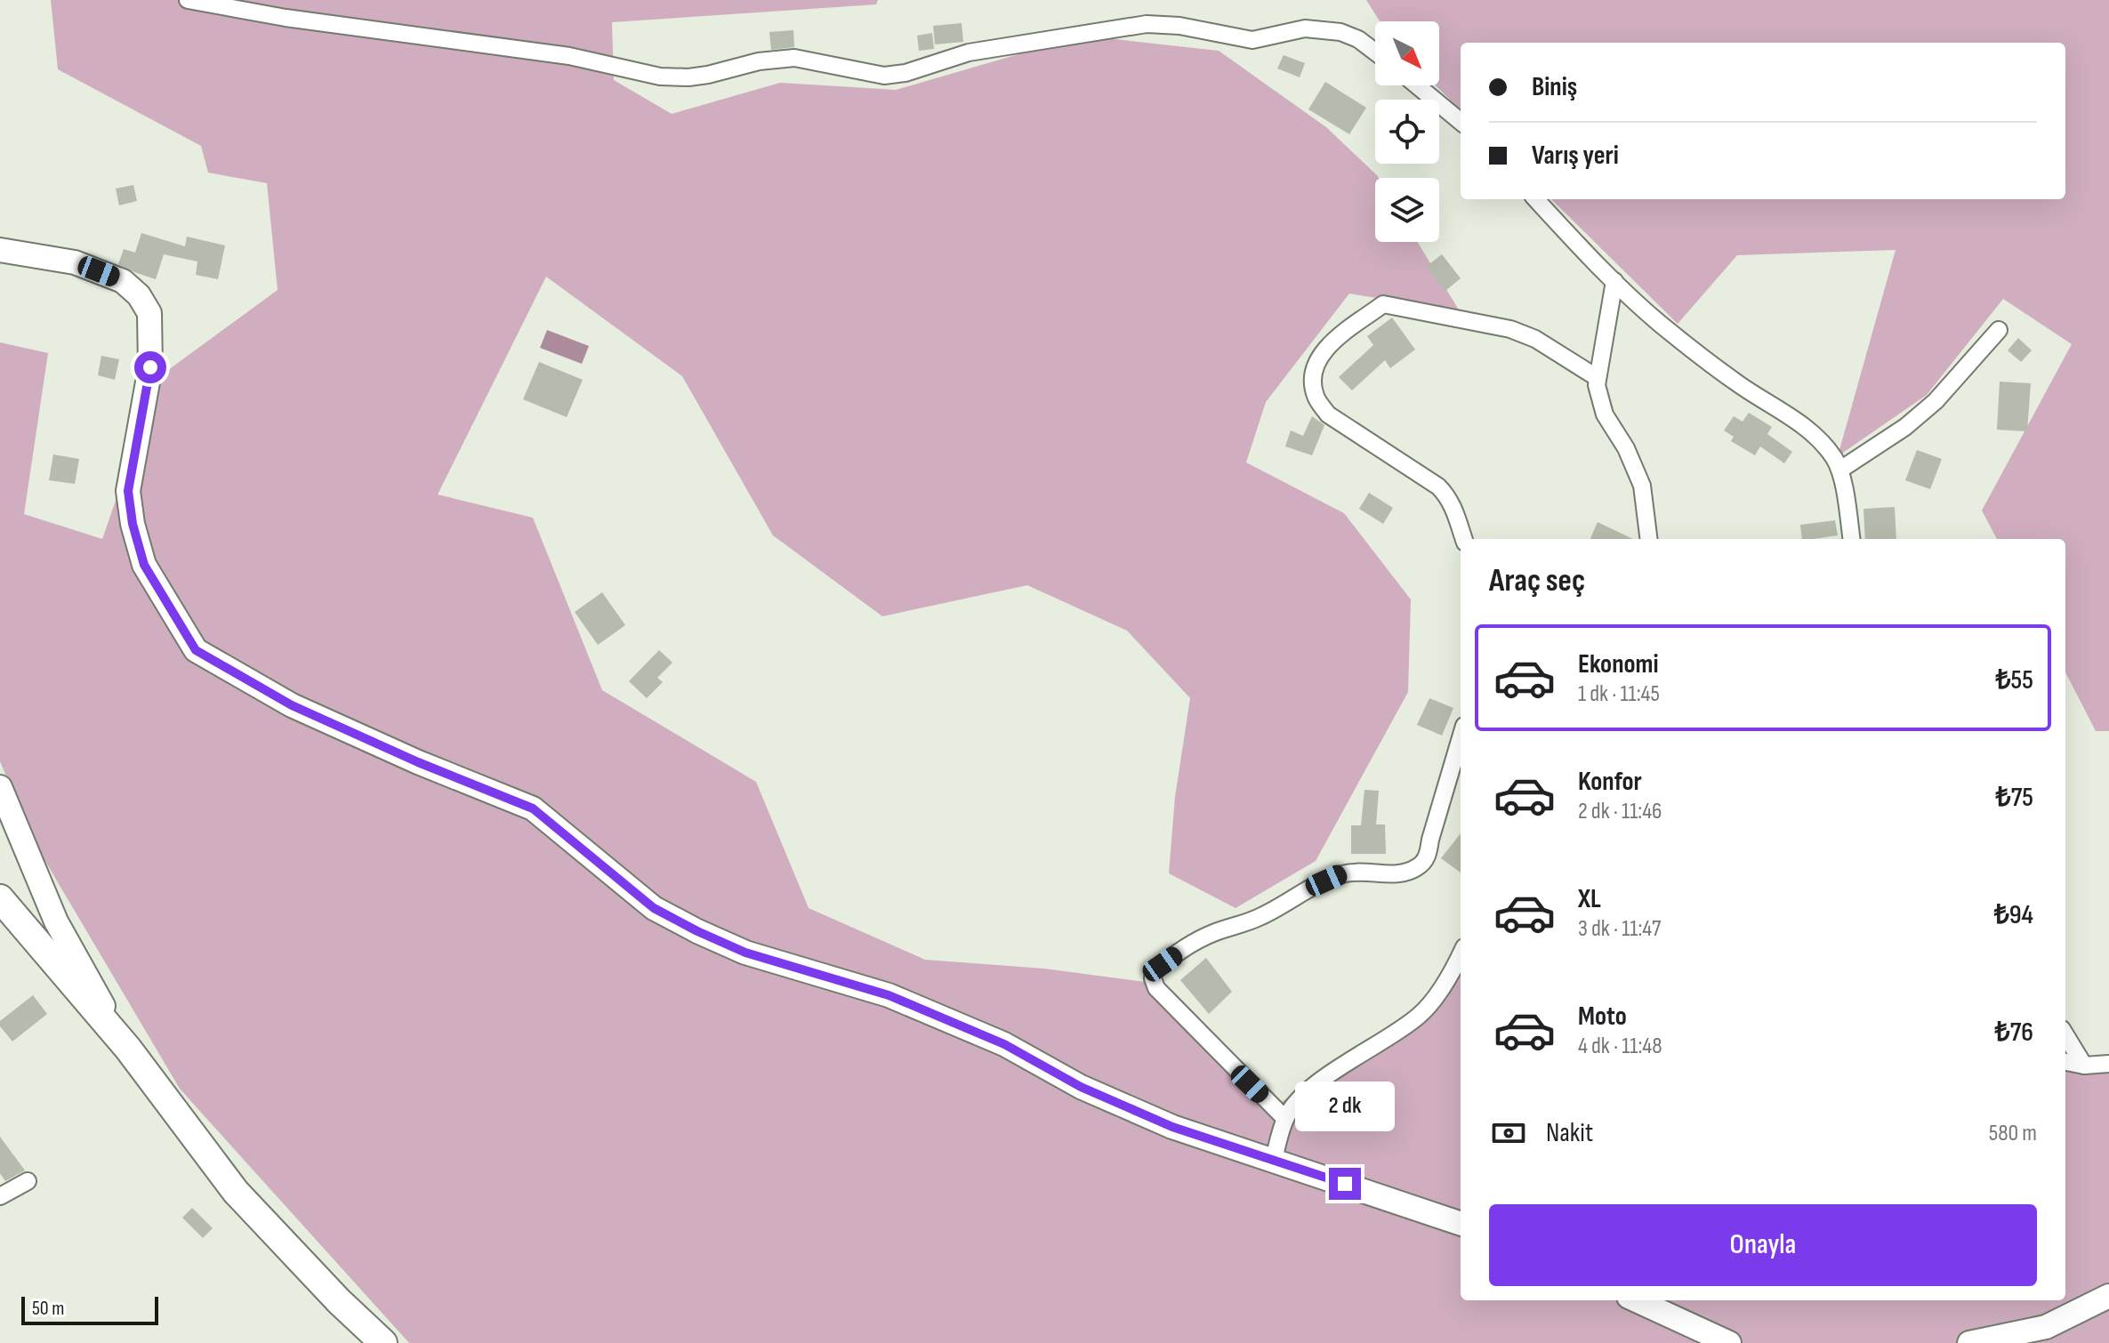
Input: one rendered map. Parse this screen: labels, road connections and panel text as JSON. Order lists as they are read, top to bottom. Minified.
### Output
{"scale_bar":"50 m","north":"bottom right","page":{"banner":["Biniş","Varış yeri"],"heading":"Araç seç","list":[{"name":"Ekonomi","note":"1 dk · 11:45","value":"₺55"},{"name":"Konfor","note":"2 dk · 11:46","value":"₺75"},{"name":"XL","note":"3 dk · 11:47","value":"₺94"},{"name":"Moto","note":"4 dk · 11:48","value":"₺76"}],"bubble":"2 dk","pay":["Nakit","580 m"],"buttons":"Onayla","scale":"50 m"}}
